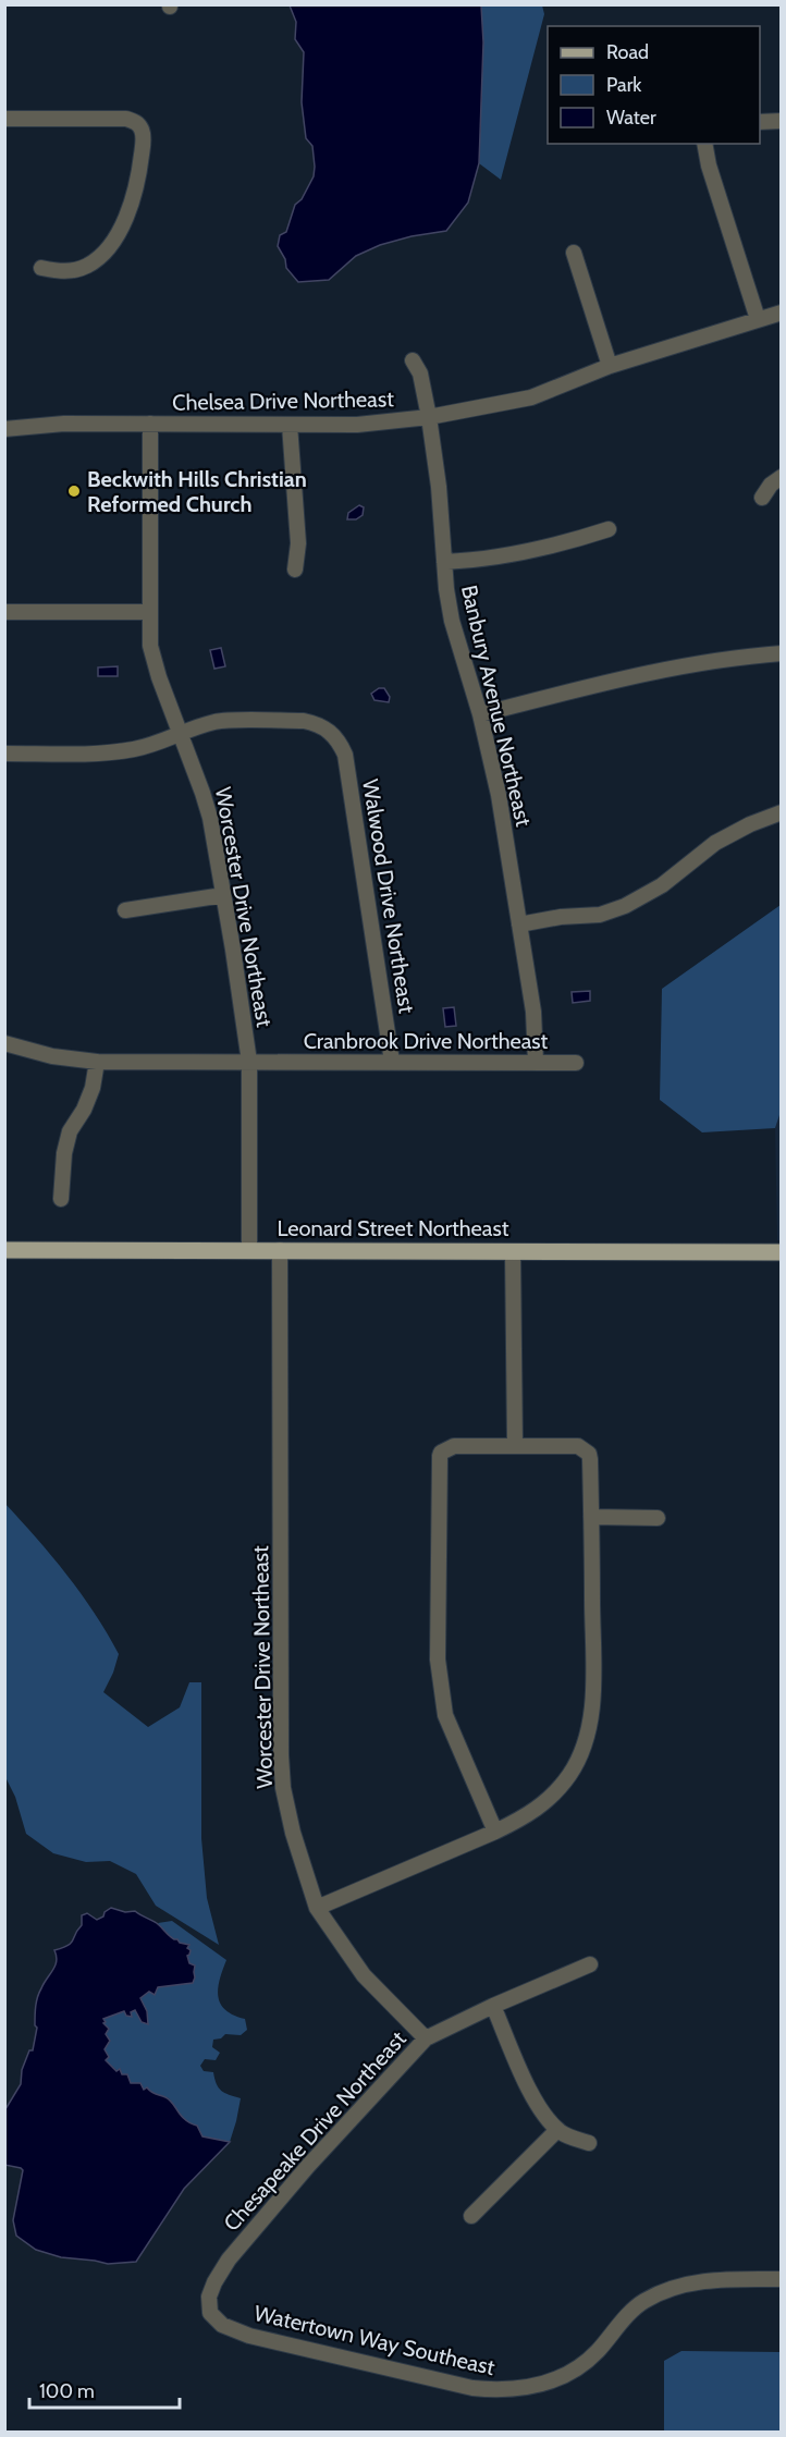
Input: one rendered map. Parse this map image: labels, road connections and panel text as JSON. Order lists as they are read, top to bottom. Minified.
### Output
{"streets":{"main road":["Leonard Street Northeast"],"street":["Chelsea Drive Northeast","Banbury Avenue Northeast","Walwood Drive Northeast","Worcester Drive Northeast","Cranbrook Drive Northeast","Chesapeake Drive Northeast","Watertown Way Southeast"]},"crossings":[["Chelsea Drive Northeast","Banbury Avenue Northeast"],["Chelsea Drive Northeast","Worcester Drive Northeast"],["Banbury Avenue Northeast","Cranbrook Drive Northeast"],["Walwood Drive Northeast","Worcester Drive Northeast"],["Walwood Drive Northeast","Cranbrook Drive Northeast"],["Worcester Drive Northeast","Cranbrook Drive Northeast"],["Worcester Drive Northeast","Leonard Street Northeast"],["Worcester Drive Northeast","Chesapeake Drive Northeast"],["Chesapeake Drive Northeast","Watertown Way Southeast"]],"places":["Beckwith Hills Christian Reformed Church"],"legend":["Road","Park","Water"],"scale_bar":"100 m"}
